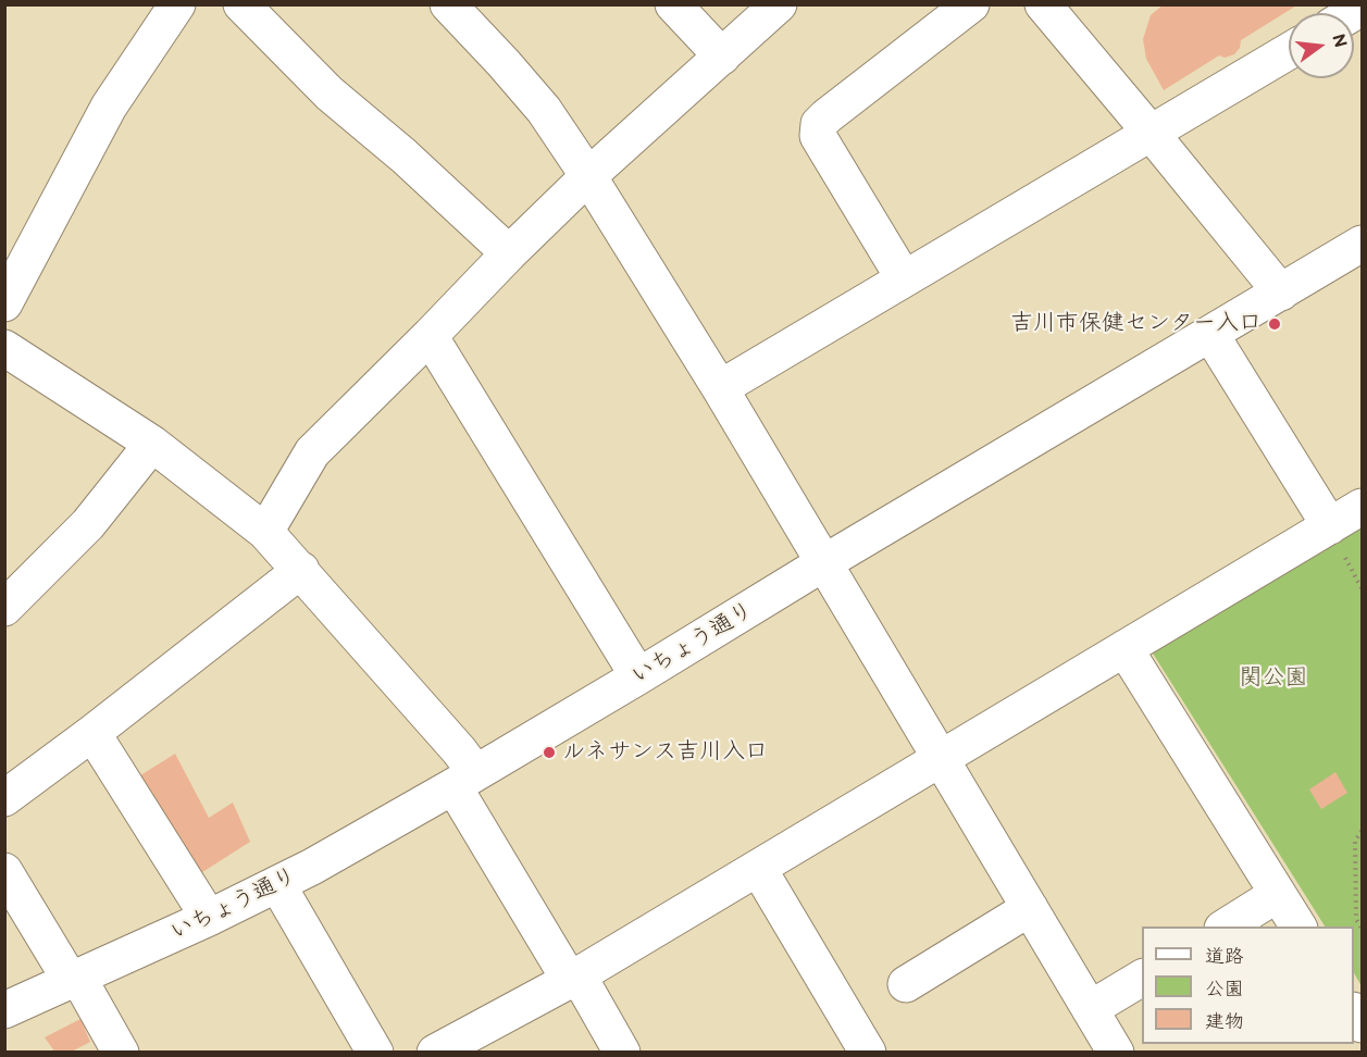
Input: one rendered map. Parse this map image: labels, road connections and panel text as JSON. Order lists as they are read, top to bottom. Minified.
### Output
{"streets":{"street":["いちょう通り"]},"parks":["関公園"],"places":["吉川市保健センター入口","ルネサンス吉川入口"],"legend":["道路","公園","建物"],"north":"right"}
